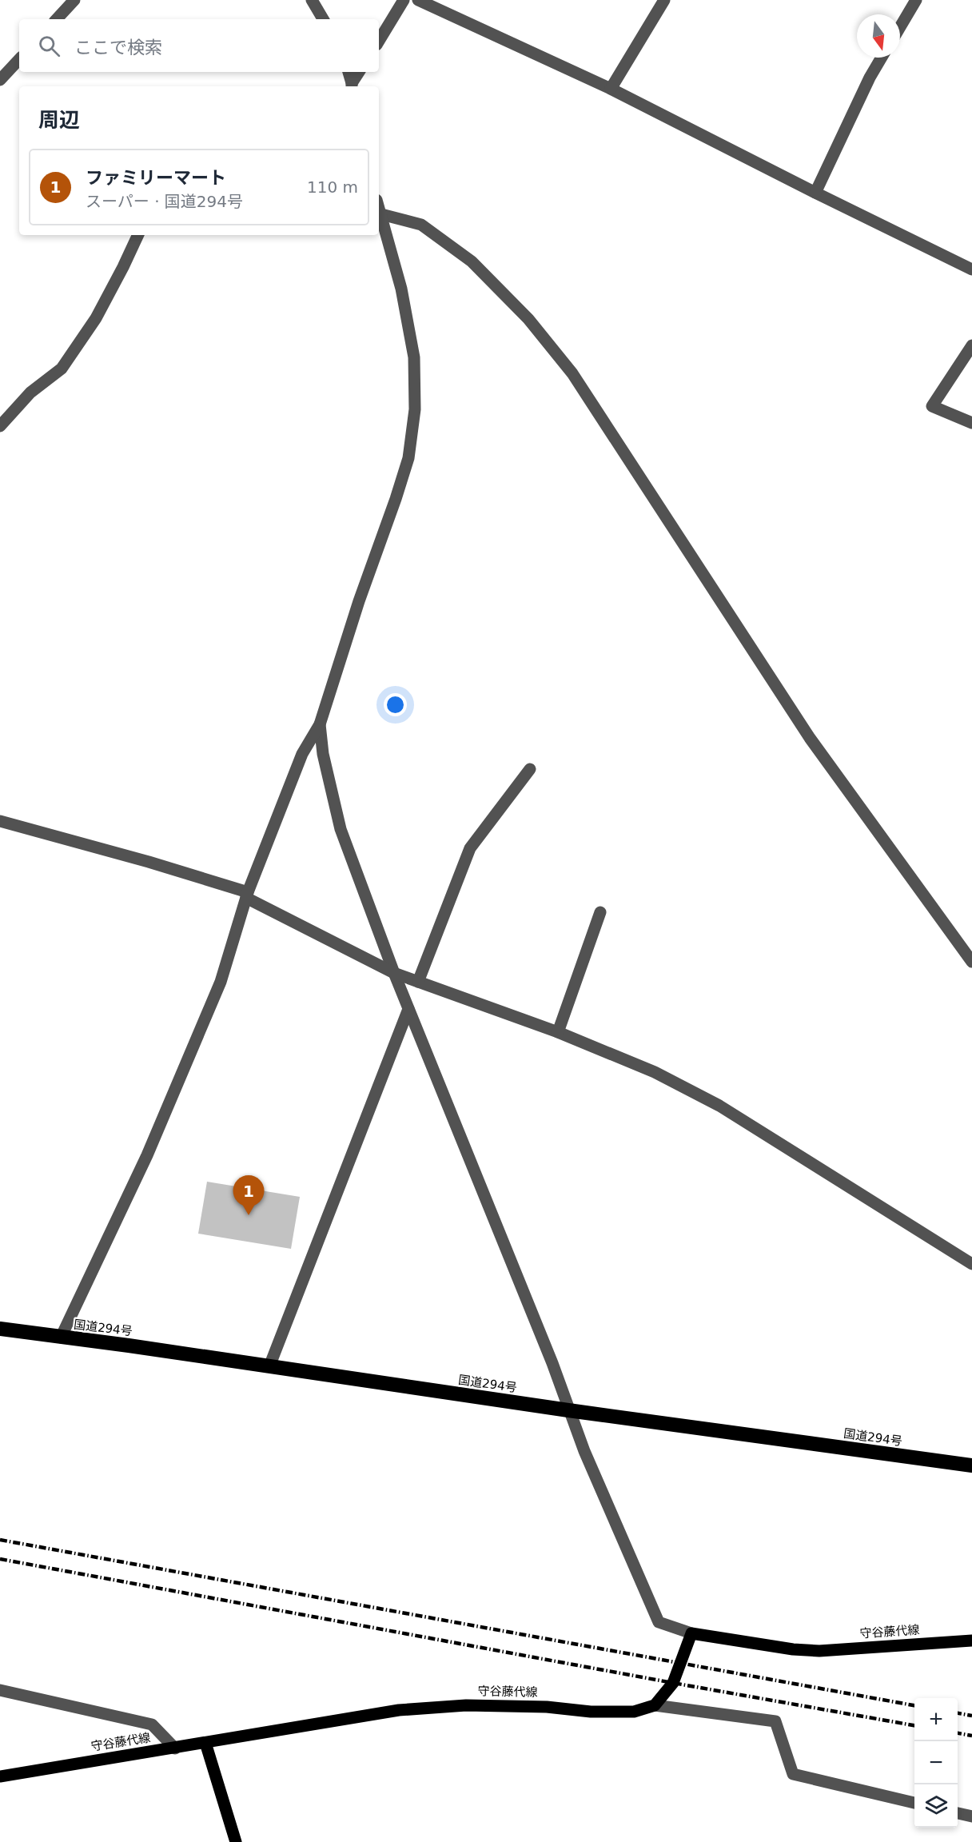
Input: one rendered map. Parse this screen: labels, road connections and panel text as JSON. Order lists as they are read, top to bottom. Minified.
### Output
{"streets":{"highway":["国道294号"],"main road":["守谷藤代線"]},"north":"bottom","page":{"search":"ここで検索","heading":"周辺","list":[{"mark":"1","name":"ファミリーマート","note":"スーパー · 国道294号","value":"110 m"}],"pins":"1","map_buttons":["+","−"]}}
